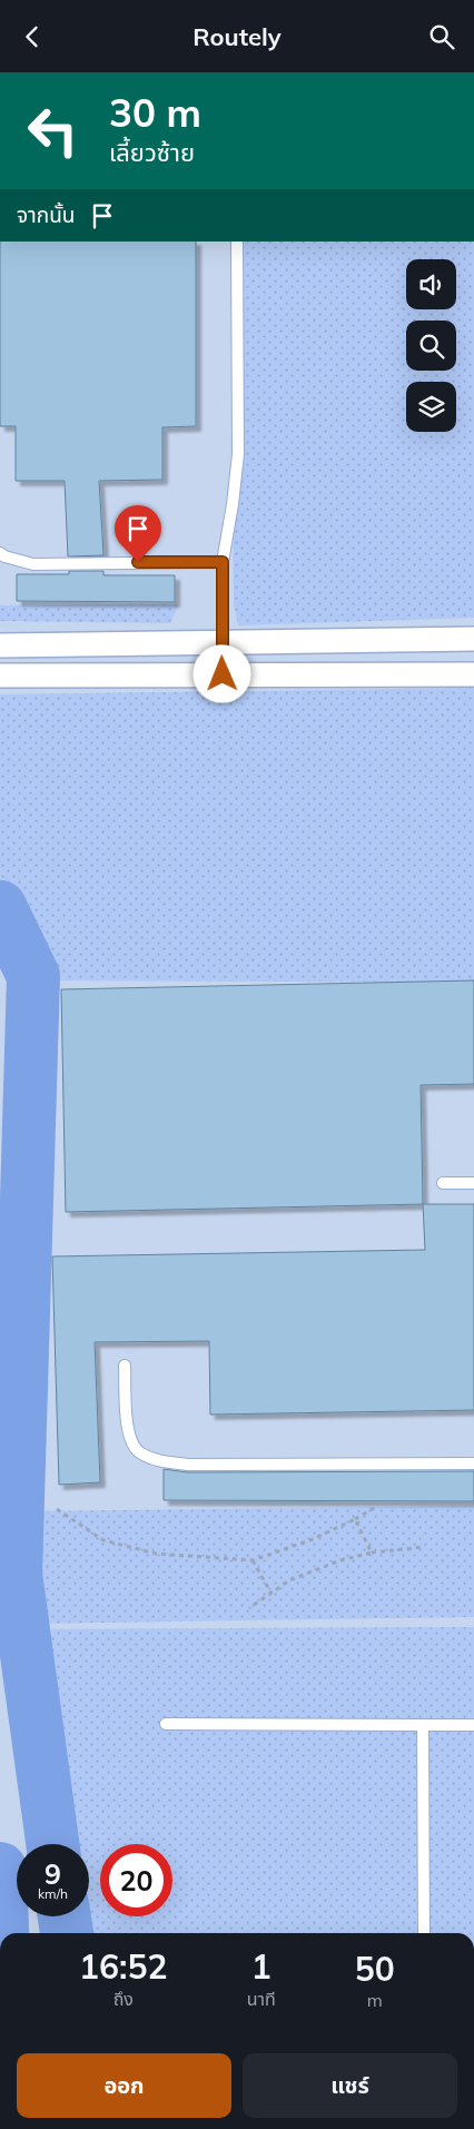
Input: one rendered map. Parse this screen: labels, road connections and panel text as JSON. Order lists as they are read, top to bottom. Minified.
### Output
{"page":{"header":"Routely","turn":["30 m","เลี้ยวซ้าย"],"then":"จากนั้น","speed":"9 km/h","limit":"20","eta":["16:52","ถึง","1","นาที","50","m"],"buttons":["ออก","แชร์"]}}
